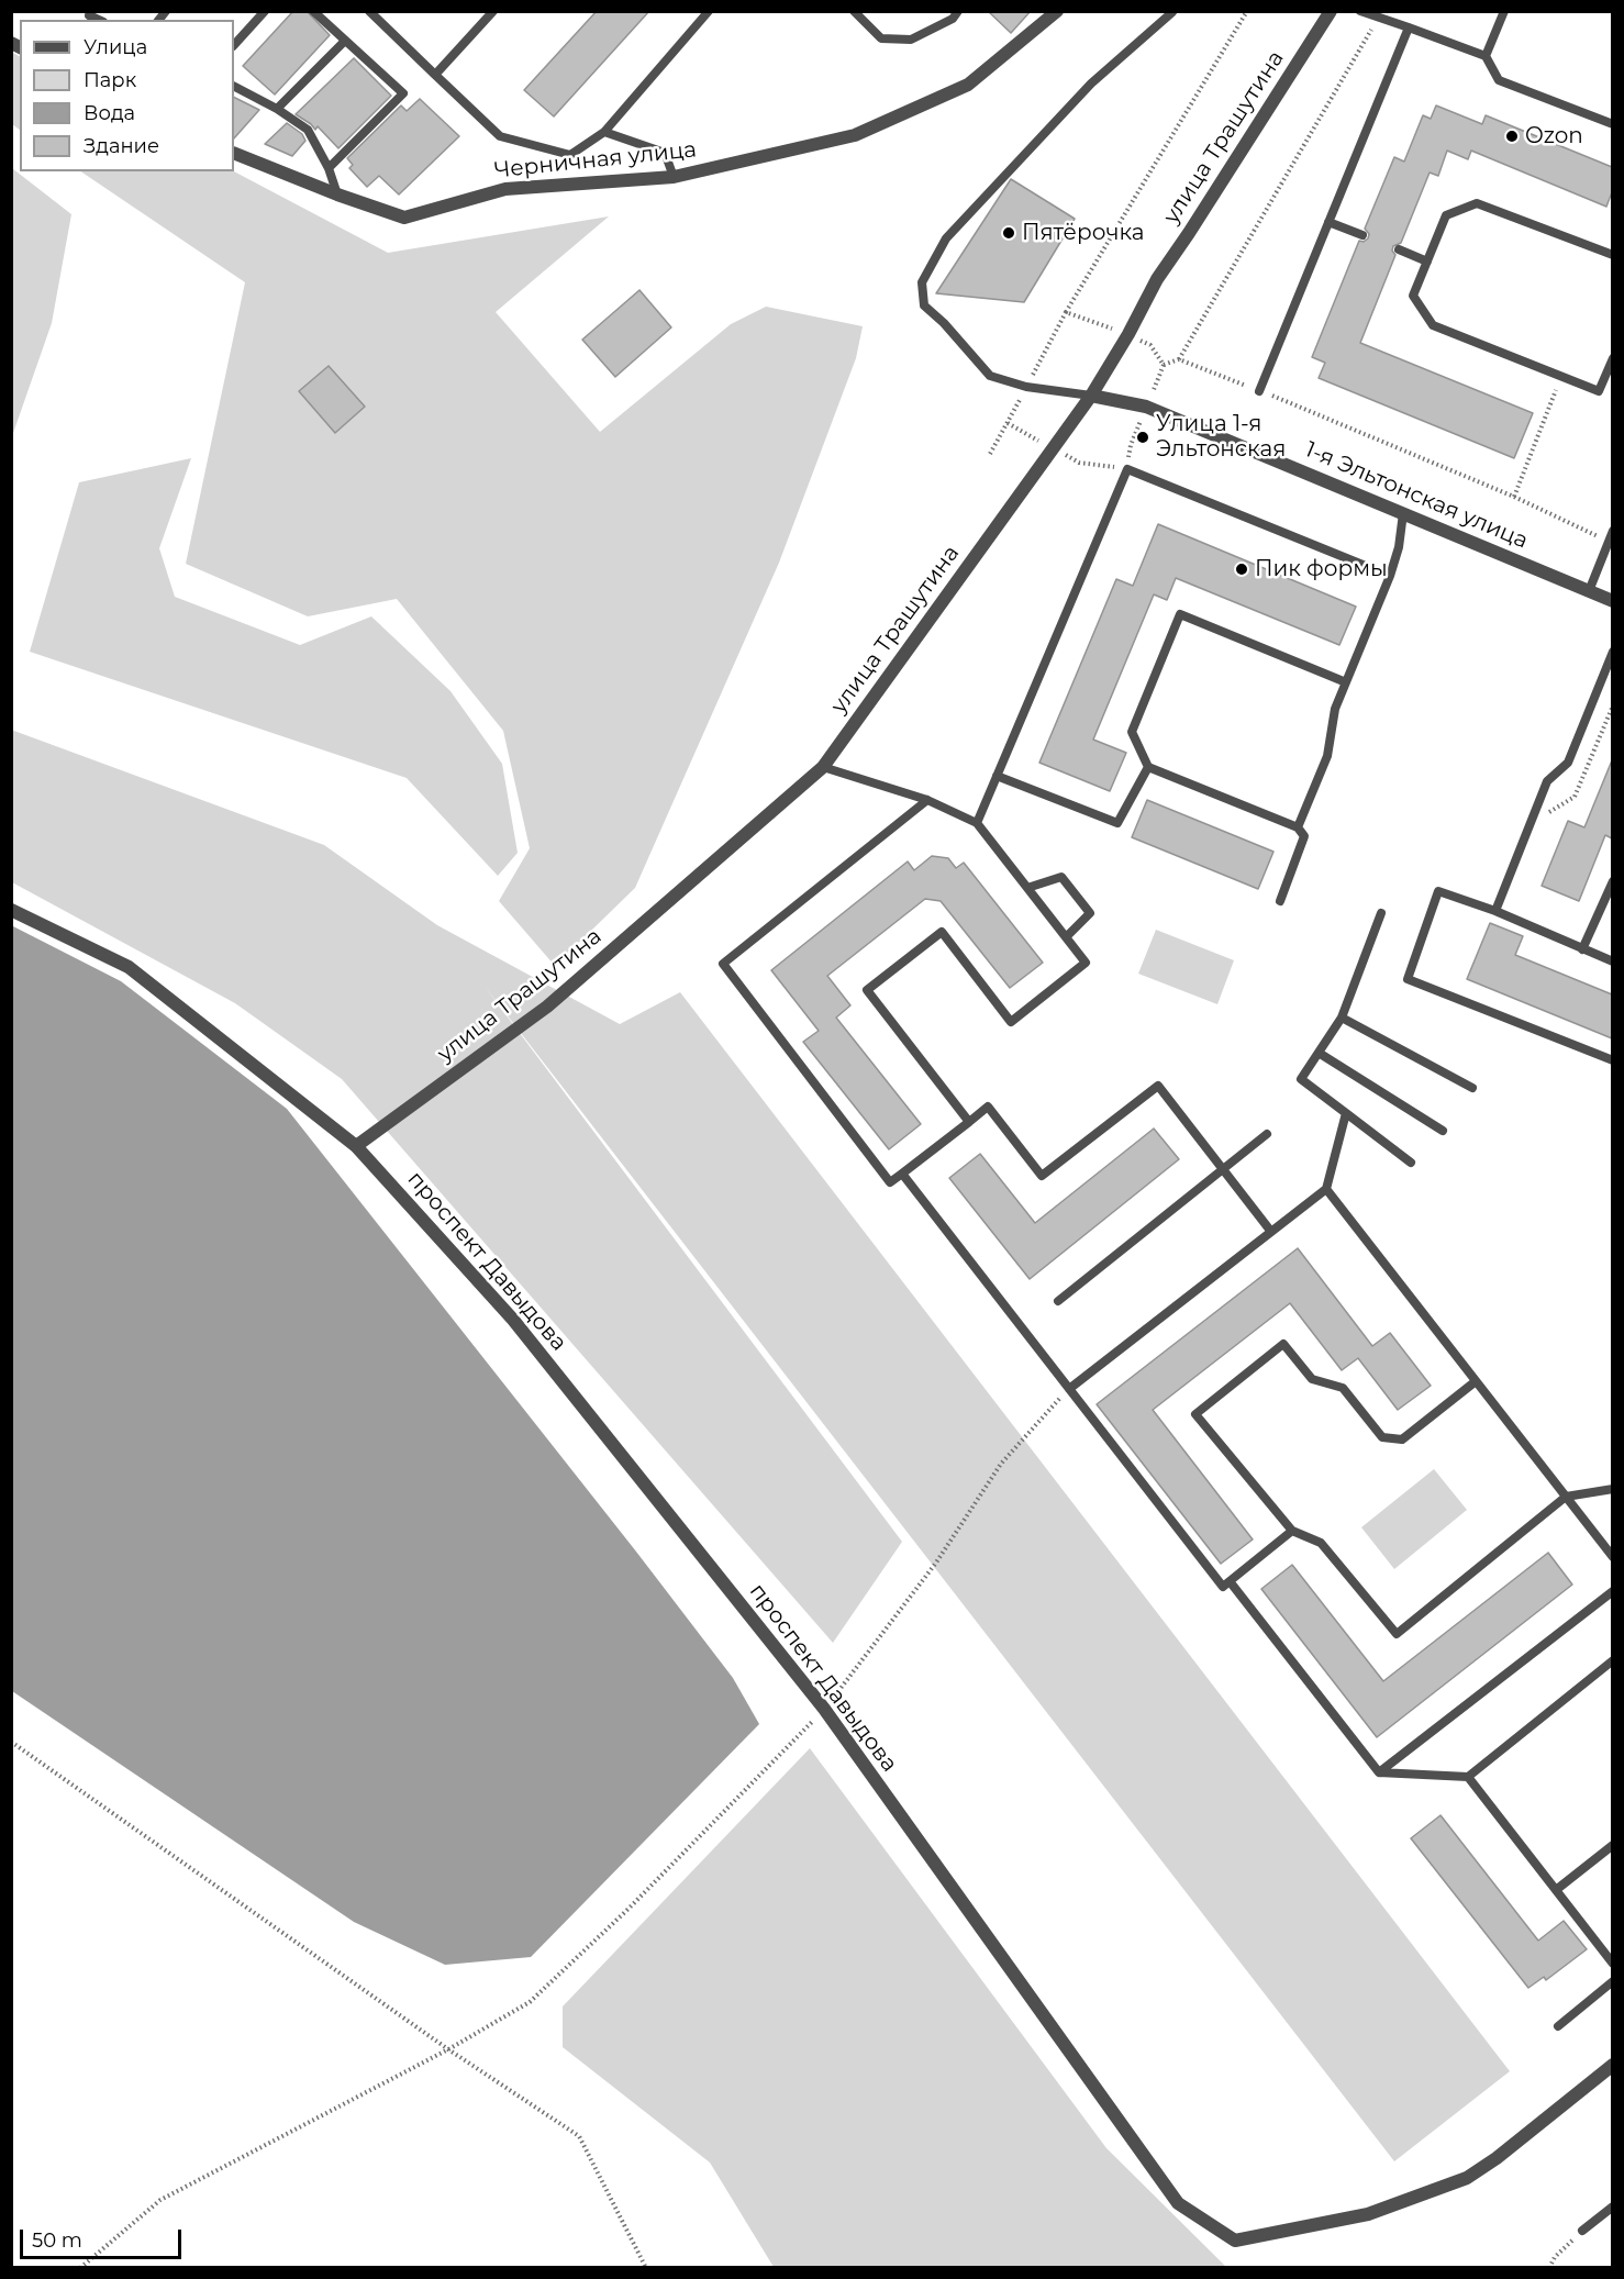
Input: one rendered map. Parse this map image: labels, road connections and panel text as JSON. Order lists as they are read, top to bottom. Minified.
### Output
{"streets":{"street":["улица Трашутина","Черничная улица","1-я Эльтонская улица","проспект Давыдова"]},"crossings":[["улица Трашутина","1-я Эльтонская улица"],["улица Трашутина","проспект Давыдова"]],"places":["Ozon","Пятёрочка","Улица 1-я Эльтонская","Пик формы"],"legend":["Улица","Парк","Вода","Здание"],"scale_bar":"50 m"}
